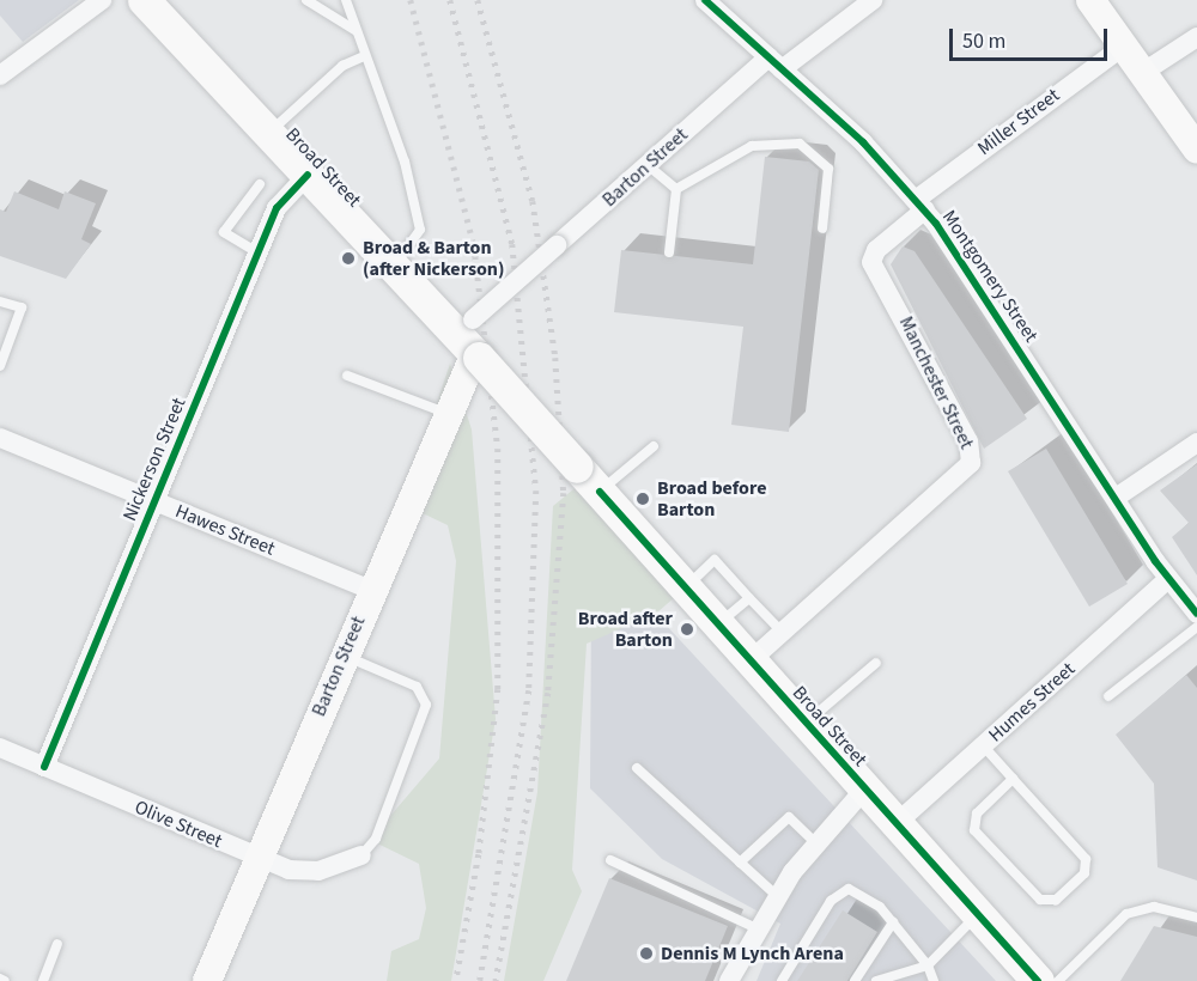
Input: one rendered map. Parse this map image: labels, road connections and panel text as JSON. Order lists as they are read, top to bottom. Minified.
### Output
{"streets":{"main road":["Broad Street","Barton Street"],"street":["Miller Street","Montgomery Street","Manchester Street","Nickerson Street","Hawes Street","Humes Street","Olive Street"]},"crossings":[["Miller Street","Montgomery Street"],["Miller Street","Manchester Street"],["Broad Street","Barton Street"],["Broad Street","Manchester Street"],["Broad Street","Nickerson Street"],["Broad Street","Humes Street"],["Barton Street","Montgomery Street"],["Barton Street","Hawes Street"],["Barton Street","Olive Street"],["Montgomery Street","Manchester Street"],["Montgomery Street","Humes Street"],["Nickerson Street","Hawes Street"],["Nickerson Street","Olive Street"]],"places":["Broad & Barton (after Nickerson)","Broad before Barton","Broad after Barton","Dennis M Lynch Arena"],"scale_bar":"50 m"}
